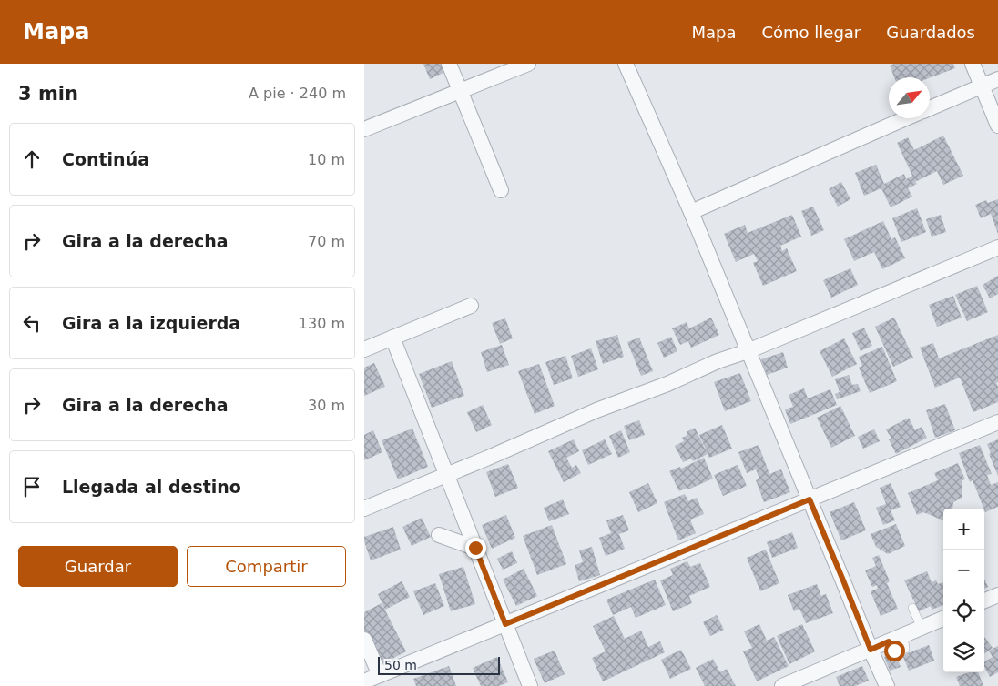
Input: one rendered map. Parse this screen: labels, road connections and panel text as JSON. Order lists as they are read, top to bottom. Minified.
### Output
{"scale_bar":"50 m","north":"top right","page":{"header":"Mapa","nav":["Mapa","Cómo llegar","Guardados"],"heading":["3 min","A pie · 240 m"],"list":[["Continúa","10 m"],["Gira a la derecha","70 m"],["Gira a la izquierda","130 m"],["Gira a la derecha","30 m"],"Llegada al destino"],"map_buttons":["+","−"],"buttons":["Guardar","Compartir"],"scale":"50 m"}}
